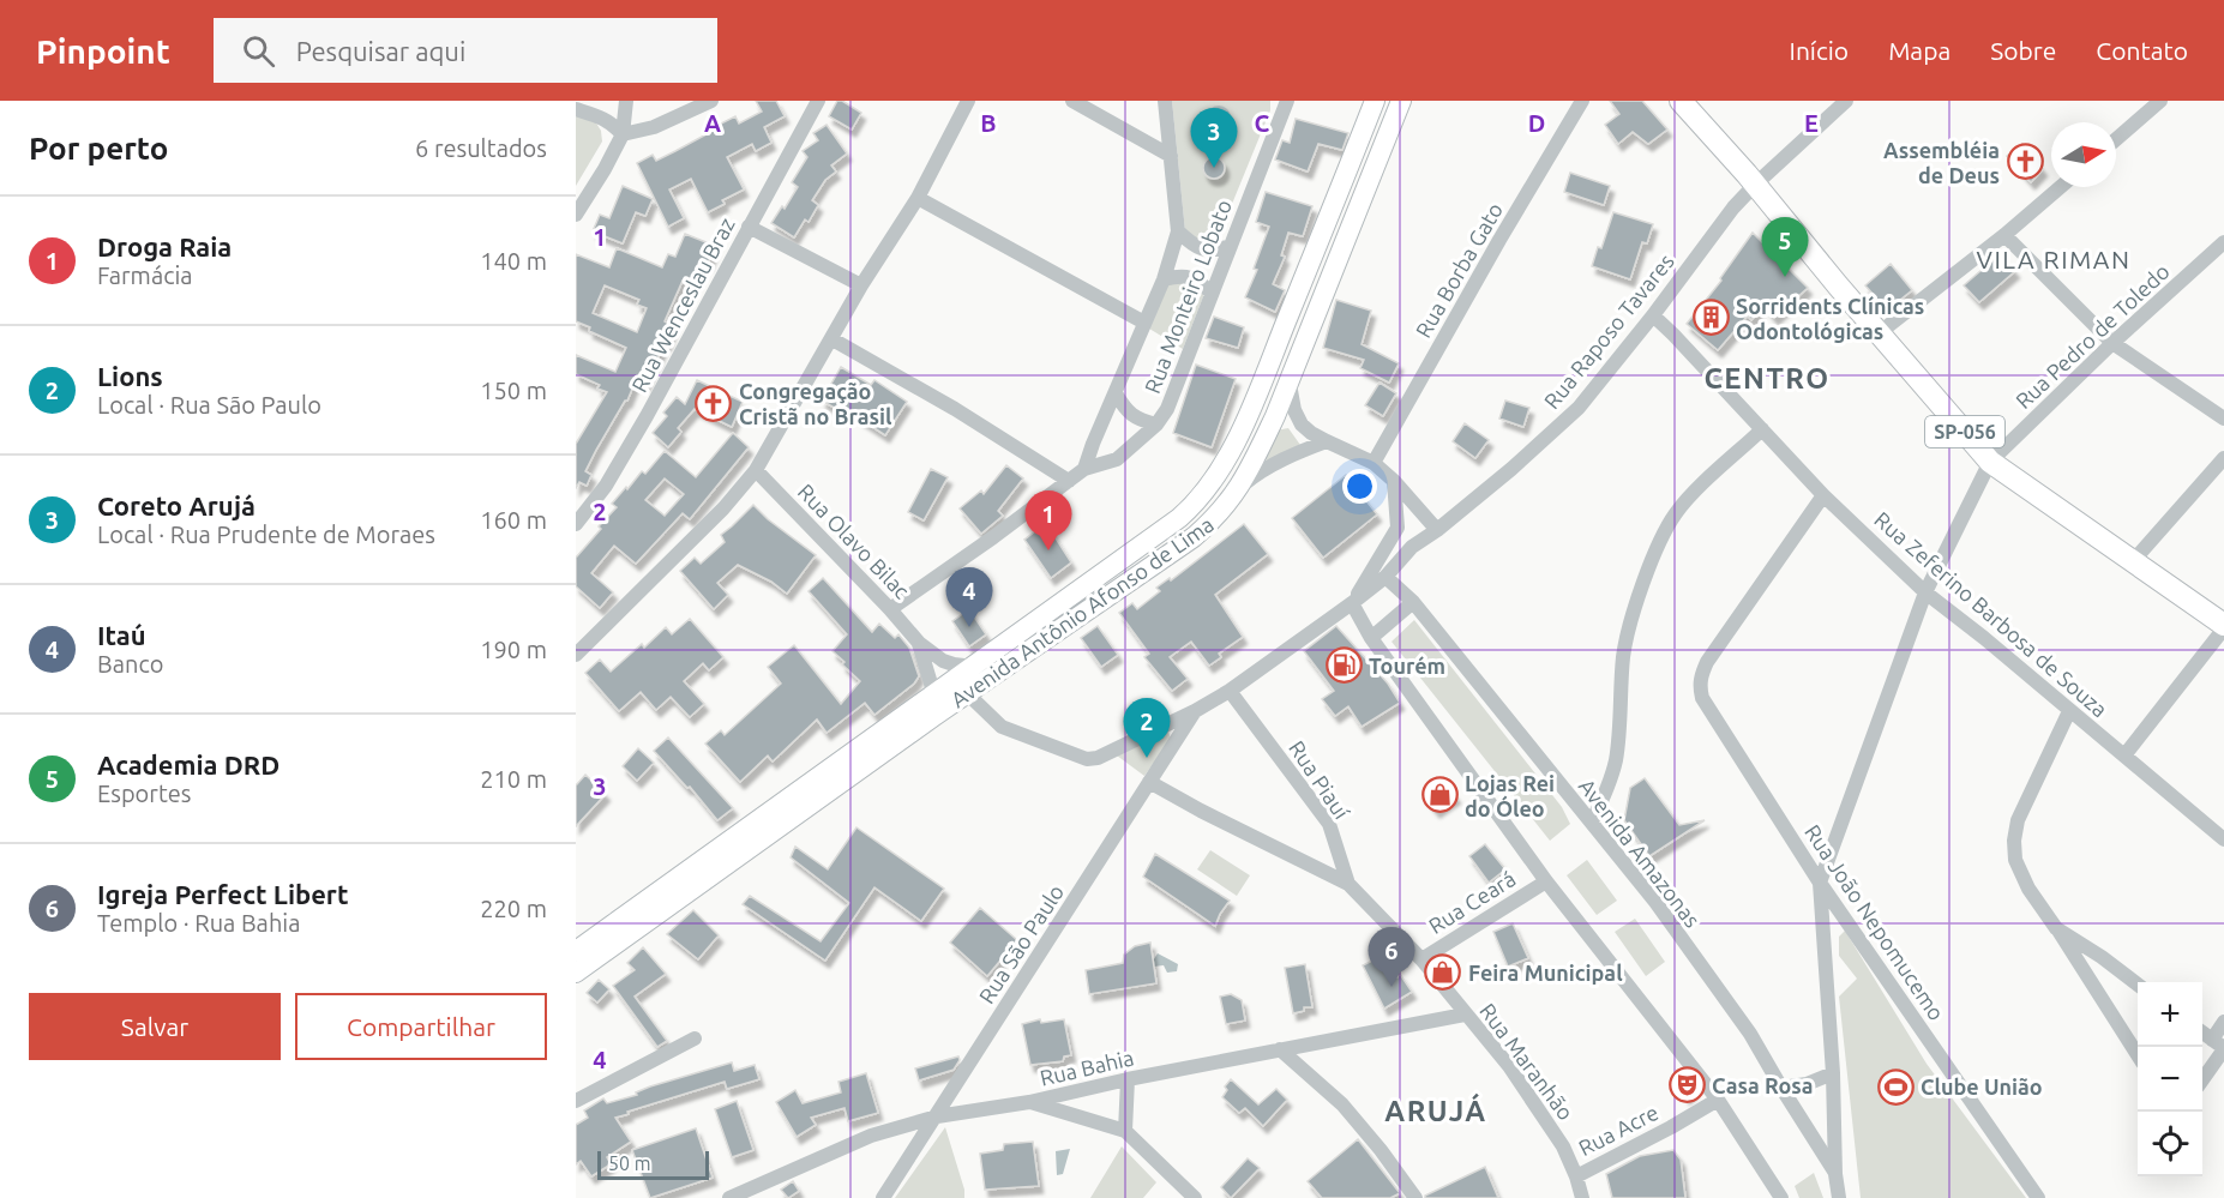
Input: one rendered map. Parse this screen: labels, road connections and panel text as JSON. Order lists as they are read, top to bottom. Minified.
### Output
{"streets":{"main road":["SP-056","Avenida Antônio Afonso de Lima"],"street":["Rua Borba Gato","Rua Monteiro Lobato","Rua Wenceslau Braz","Rua Raposo Tavares","Rua Pedro de Toledo","Rua Olavo Bilac","Rua Zeferino Barbosa de Souza","Rua Piauí","Avenida Amazonas","Rua Ceará","Rua João Nepomucemo","Rua São Paulo","Rua Maranhão","Rua Bahia","Rua Acre"]},"crossings":[["Rua Raposo Tavares","SP-056"],["Rua Raposo Tavares","Rua Zeferino Barbosa de Souza"],["Rua Raposo Tavares","Rua Piauí"],["Rua Raposo Tavares","Avenida Amazonas"],["Rua Raposo Tavares","Rua São Paulo"],["Rua Pedro de Toledo","SP-056"],["Rua Pedro de Toledo","Rua Zeferino Barbosa de Souza"],["Rua Pedro de Toledo","Avenida Amazonas"],["Rua Pedro de Toledo","Rua João Nepomucemo"],["Rua Olavo Bilac","Avenida Antônio Afonso de Lima"],["Rua Zeferino Barbosa de Souza","Rua João Nepomucemo"],["Rua Piauí","Rua Ceará"],["Rua Piauí","Rua Maranhão"],["Avenida Amazonas","Rua João Nepomucemo"],["Rua Ceará","Rua Maranhão"],["Rua São Paulo","Rua Bahia"],["Rua Maranhão","Rua Bahia"],["Rua Maranhão","Rua Acre"]],"districts":["VILA RIMAN","CENTRO","ARUJÁ"],"places":{"church":["Assembléia de Deus","Congregação Cristã no Brasil"],"building":["Sorridents Clínicas Odontológicas"],"fuel station":["Tourém"],"shop":["Lojas Rei do Óleo","Feira Municipal"],"theatre":["Casa Rosa"],"sports":["Clube União"]},"scale_bar":"50 m","north":"right","page":{"header":"Pinpoint","search":"Pesquisar aqui","nav":["Início","Mapa","Sobre","Contato"],"heading":["Por perto","6 resultados"],"pins":["3","5","1","4","2","6"],"list":[{"mark":"1","name":"Droga Raia","note":"Farmácia","value":"140 m"},{"mark":"2","name":"Lions","note":"Local · Rua São Paulo","value":"150 m"},{"mark":"3","name":"Coreto Arujá","note":"Local · Rua Prudente de Moraes","value":"160 m"},{"mark":"4","name":"Itaú","note":"Banco","value":"190 m"},{"mark":"5","name":"Academia DRD","note":"Esportes","value":"210 m"},{"mark":"6","name":"Igreja Perfect Libert","note":"Templo · Rua Bahia","value":"220 m"}],"buttons":["Salvar","Compartilhar"],"map_buttons":["+","−"],"scale":"50 m"},"grid":{"columns":["A","B","C","D","E"],"rows":["1","2","3","4"]}}
